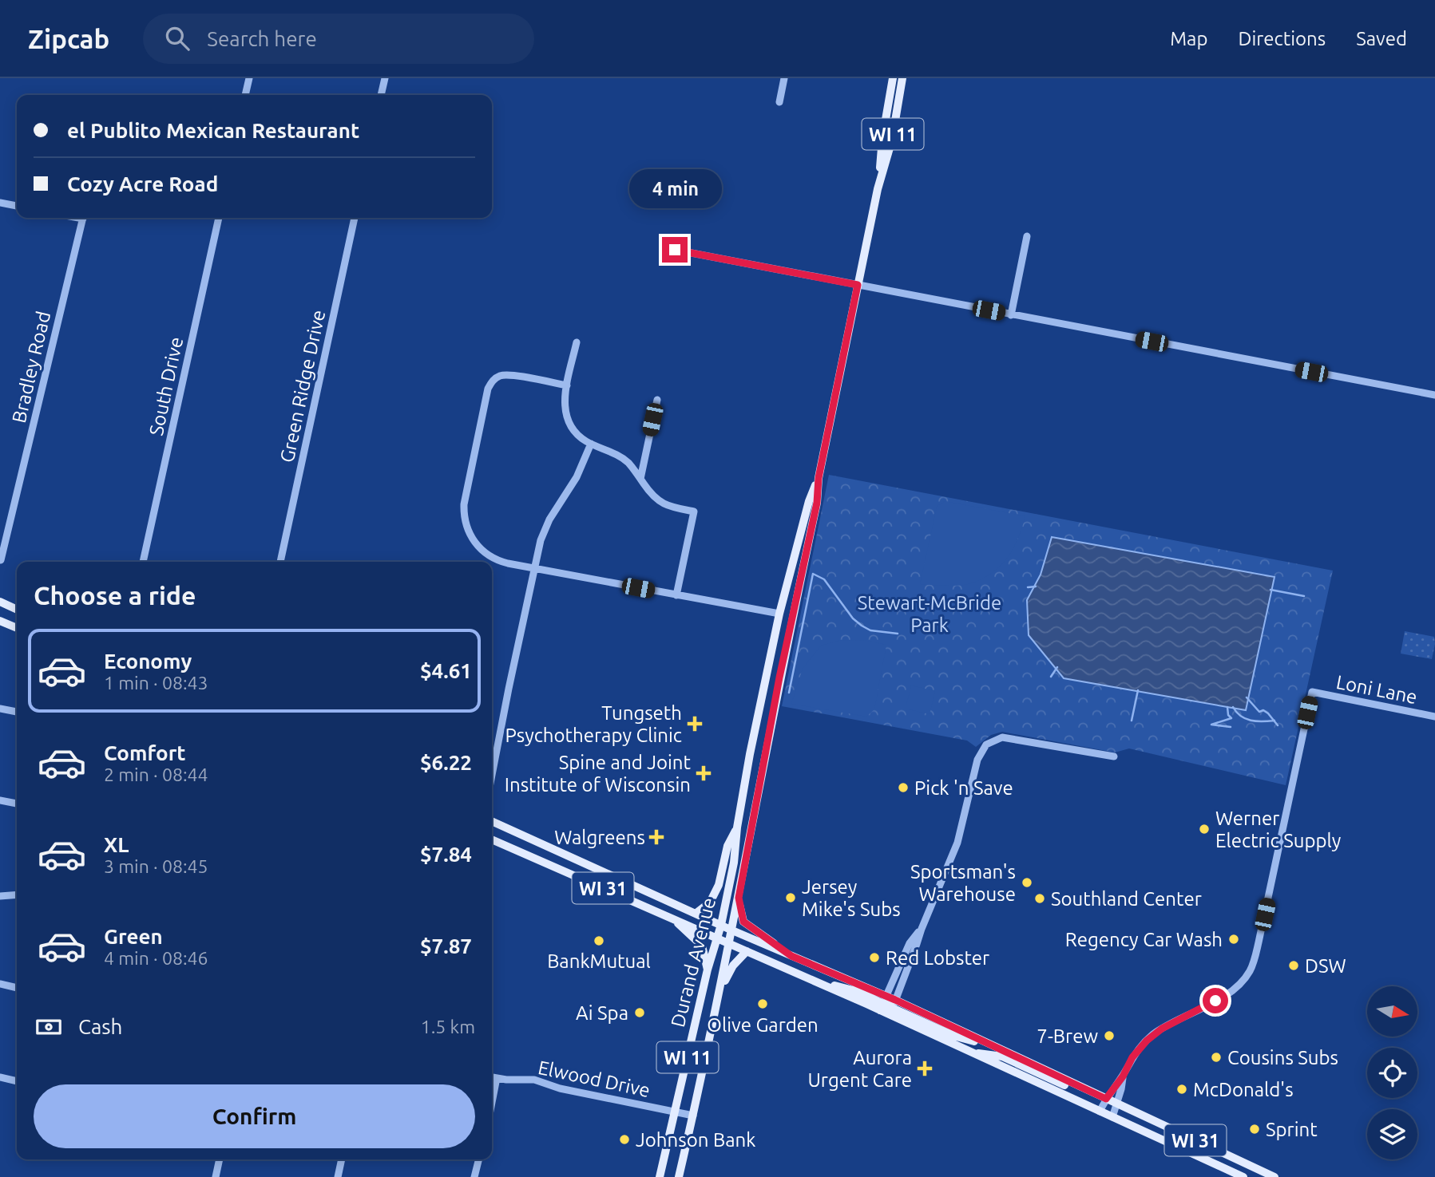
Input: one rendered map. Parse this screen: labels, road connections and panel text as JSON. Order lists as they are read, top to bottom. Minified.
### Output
{"streets":{"main road":["WI 11","WI 31","Durand Avenue"],"street":["Bradley Road","South Drive","Green Ridge Drive","Loni Lane","Elwood Drive"]},"crossings":[["WI 31","Durand Avenue"],["Durand Avenue","Elwood Drive"]],"parks":["Stewart-McBride Park"],"places":{"health":["Tungseth Psychotherapy Clinic","Spine and Joint Institute of Wisconsin","Walgreens","Aurora Urgent Care"],"other":["Pick 'n Save","Werner Electric Supply","Sportsman's Warehouse","Jersey Mike's Subs","Southland Center","Regency Car Wash","BankMutual","Red Lobster","DSW","Olive Garden","Ai Spa","7-Brew","Cousins Subs","McDonald's","Sprint","Johnson Bank"]},"north":"right","page":{"header":"Zipcab","search":"Search here","nav":["Map","Directions","Saved"],"banner":["el Publito Mexican Restaurant","Cozy Acre Road"],"bubble":"4 min","heading":"Choose a ride","list":[{"name":"Economy","note":"1 min · 08:43","value":"$4.61"},{"name":"Comfort","note":"2 min · 08:44","value":"$6.22"},{"name":"XL","note":"3 min · 08:45","value":"$7.84"},{"name":"Green","note":"4 min · 08:46","value":"$7.87"}],"pay":["Cash","1.5 km"],"buttons":"Confirm"}}
